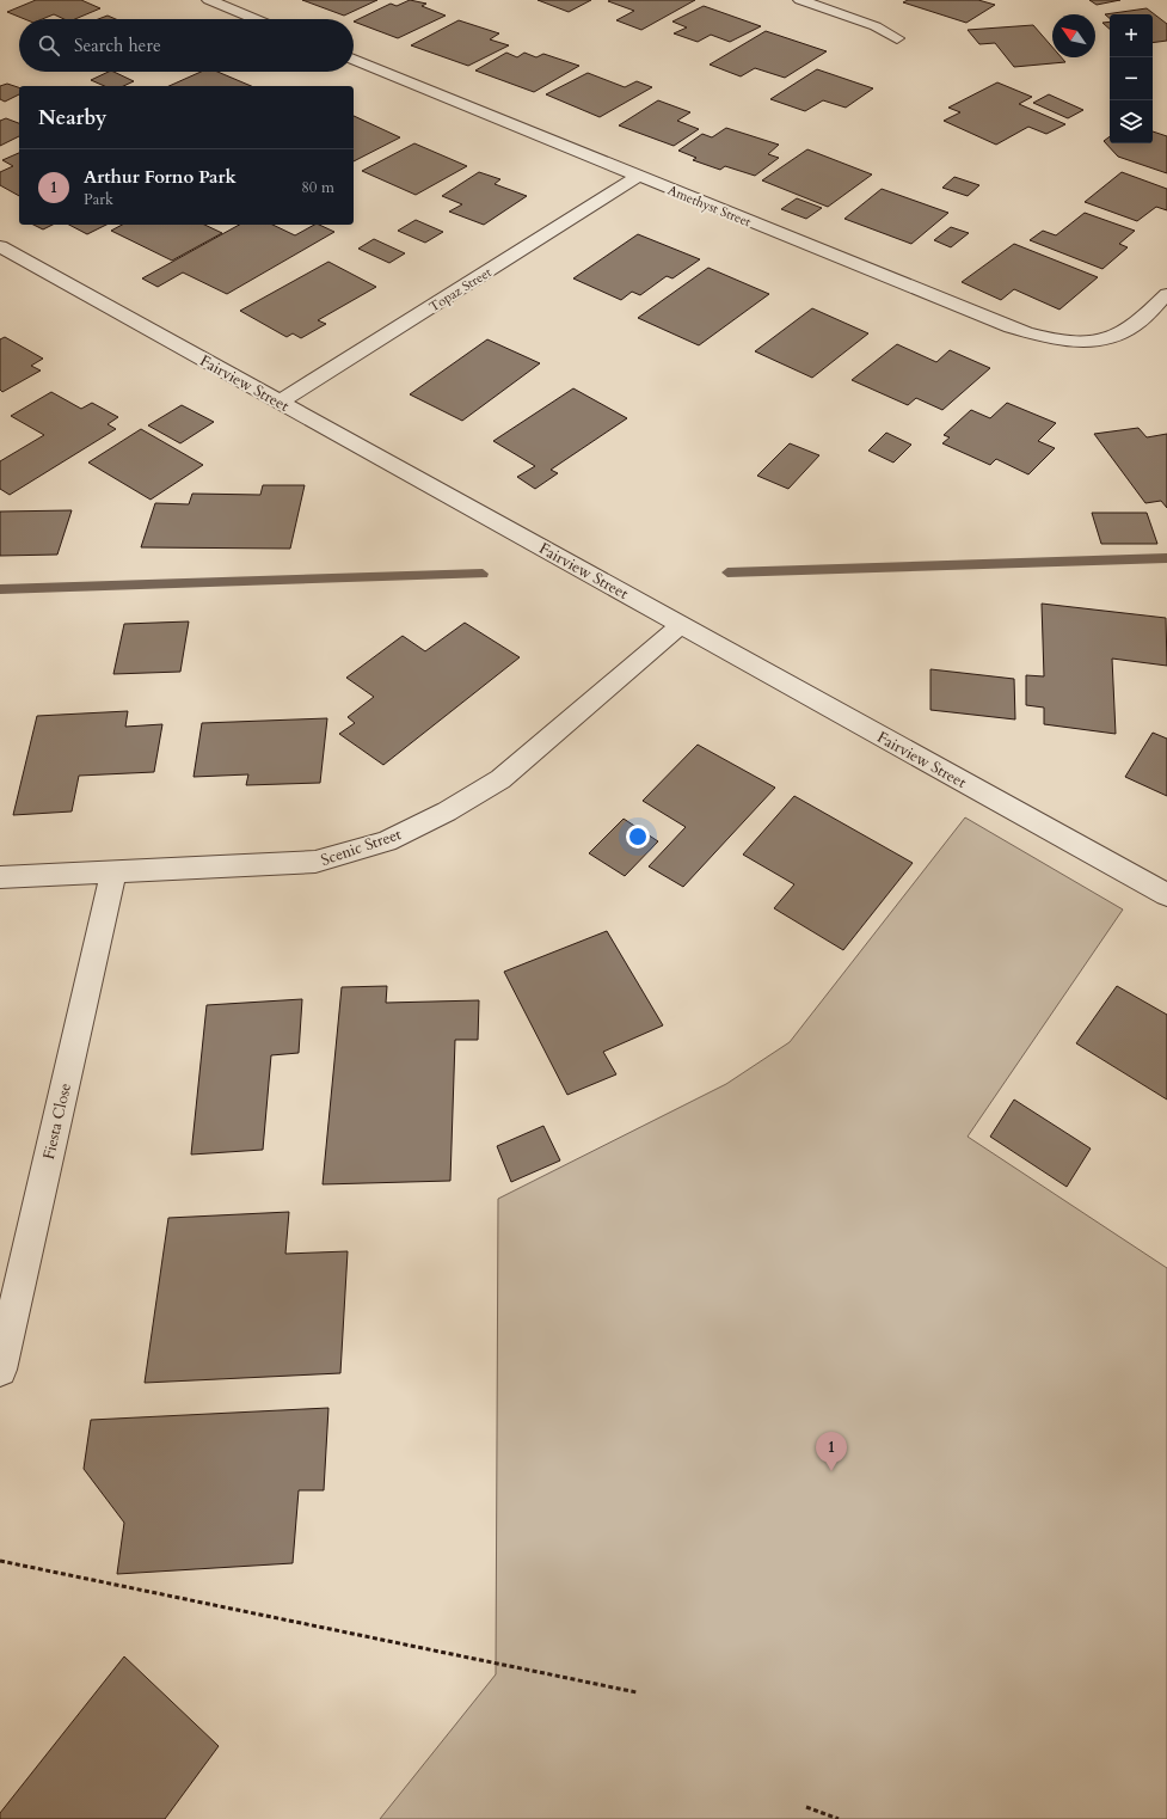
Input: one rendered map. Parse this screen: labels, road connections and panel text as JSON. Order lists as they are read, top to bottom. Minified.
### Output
{"streets":{"street":["Amethyst Street","Topaz Street","Fairview Street","Scenic Street","Fiesta Close"]},"crossings":[["Amethyst Street","Topaz Street"],["Topaz Street","Fairview Street"],["Fairview Street","Scenic Street"],["Scenic Street","Fiesta Close"]],"north":"top left","page":{"map_buttons":["+","−"],"search":"Search here","heading":"Nearby","list":[{"mark":"1","name":"Arthur Forno Park","note":"Park","value":"80 m"}],"pins":"1"}}
